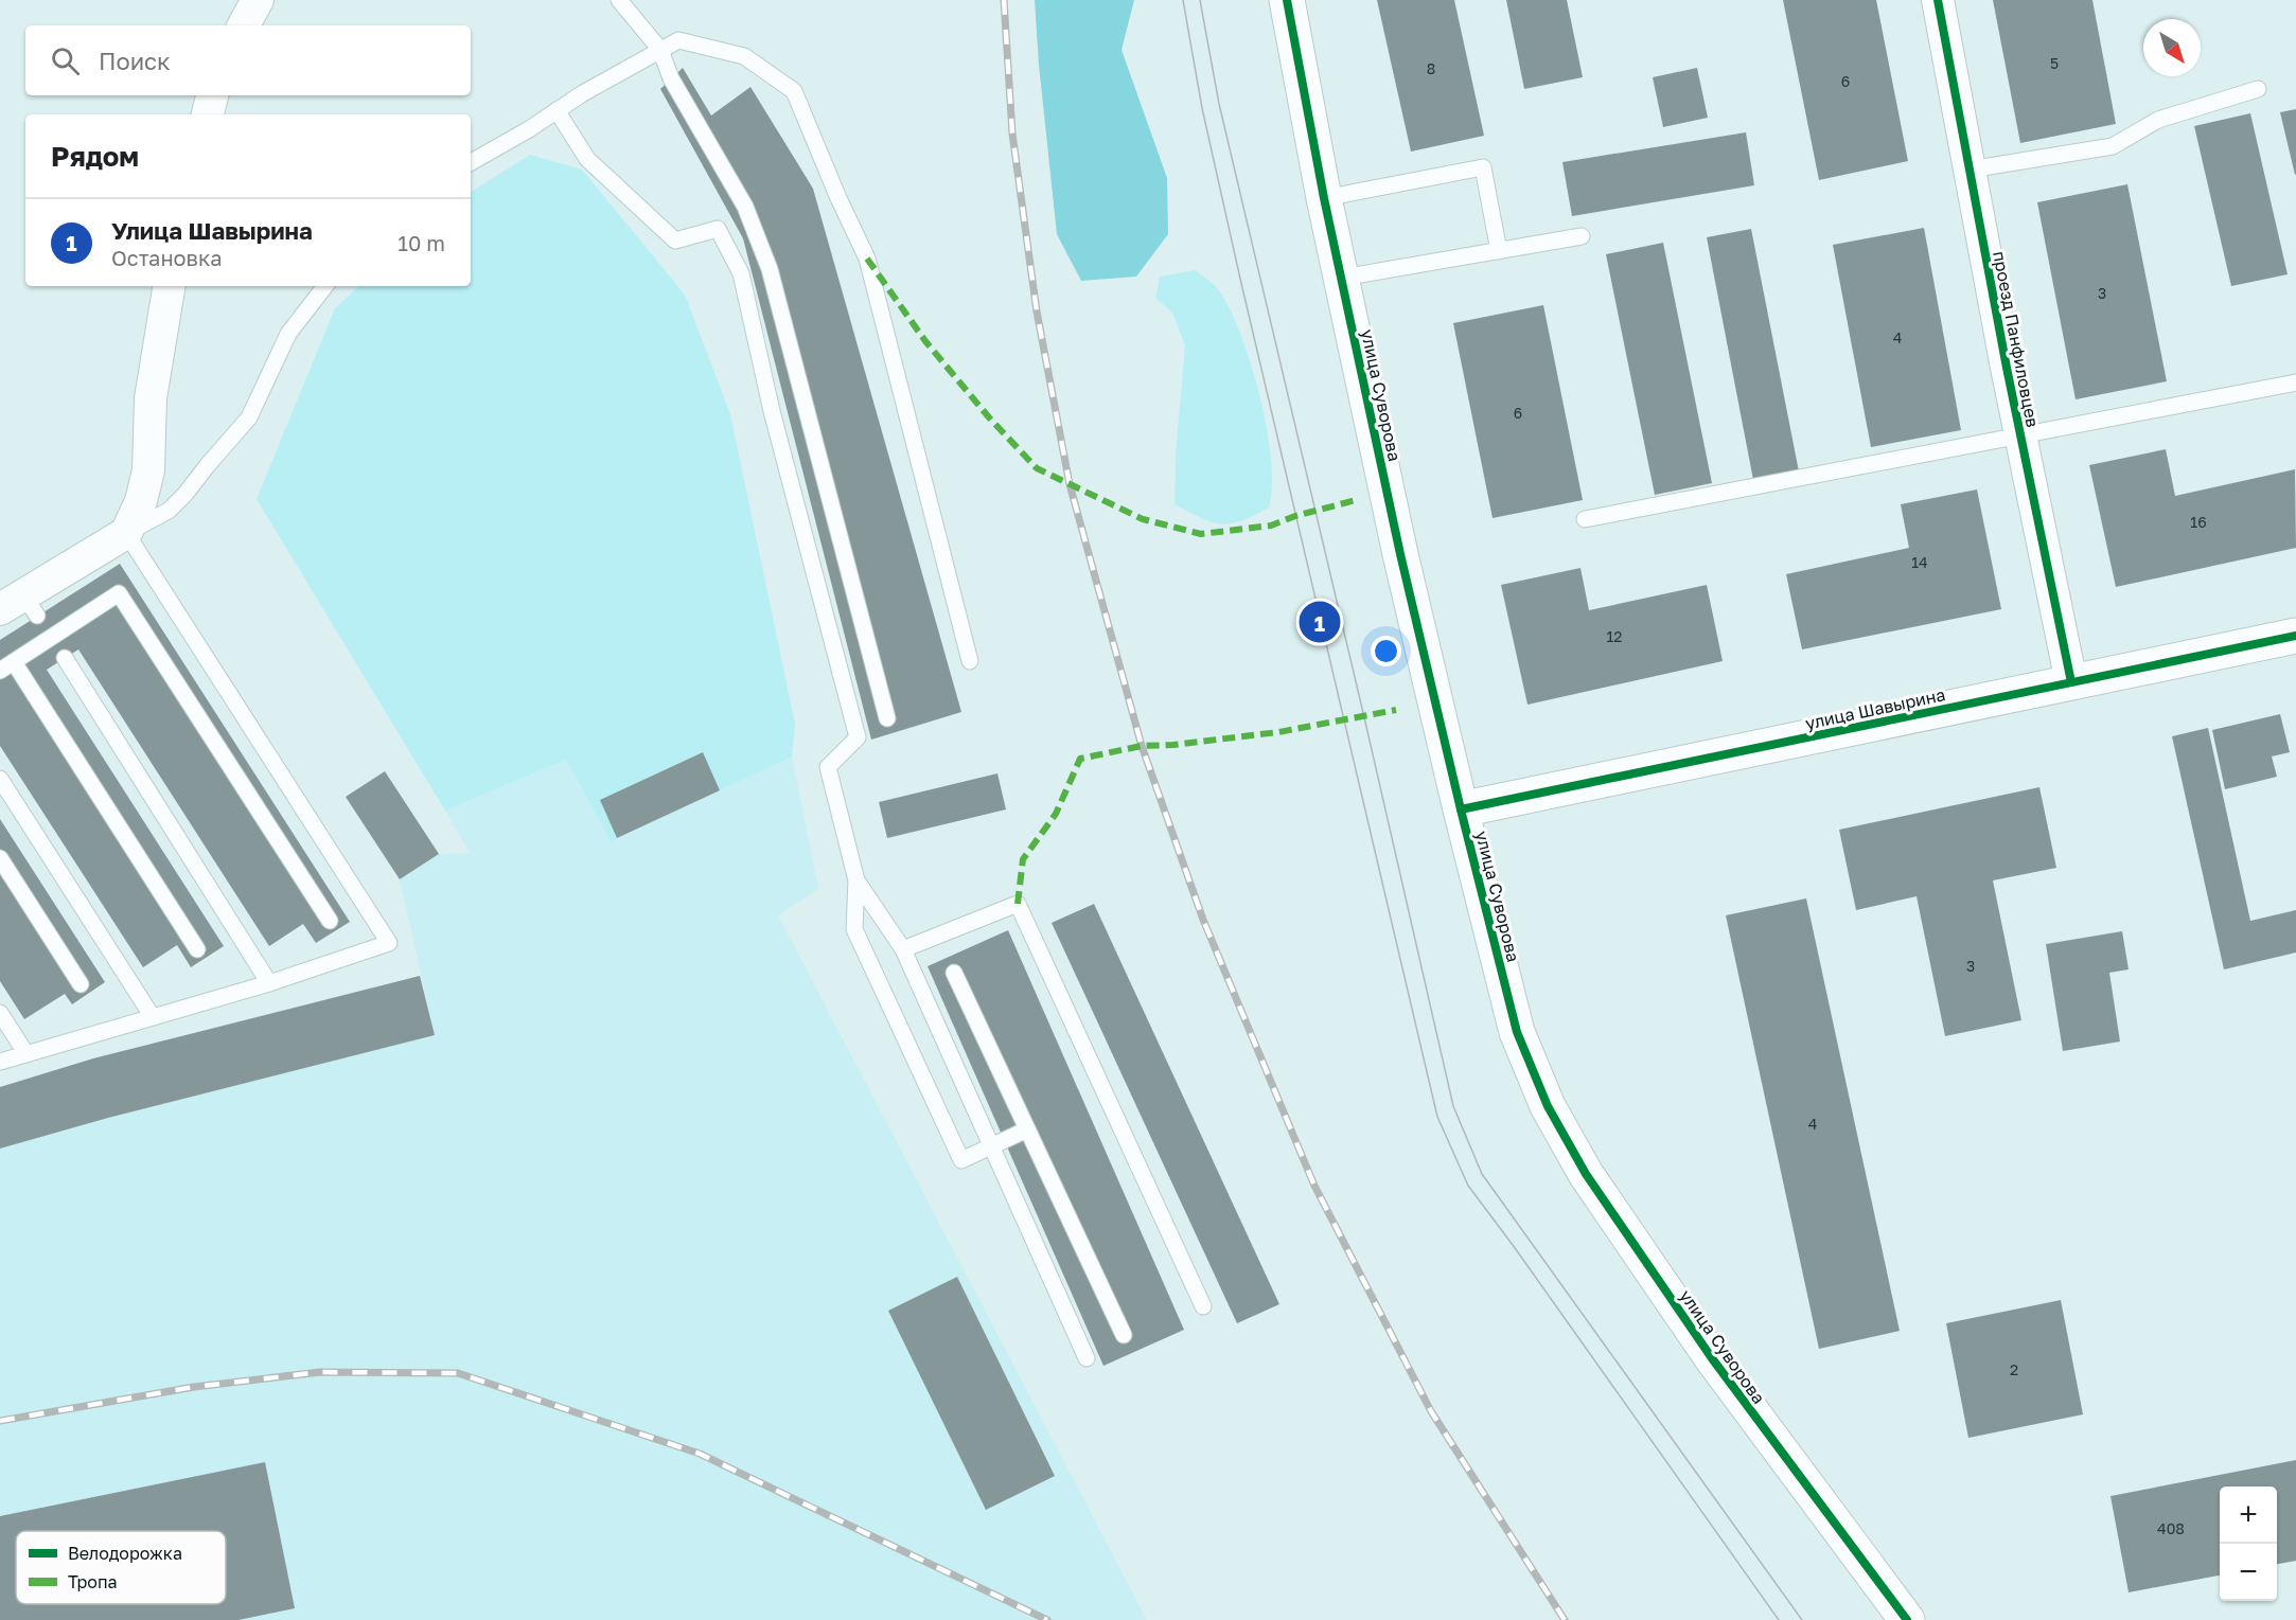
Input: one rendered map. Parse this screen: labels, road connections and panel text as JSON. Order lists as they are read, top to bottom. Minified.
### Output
{"streets":{"street":["проезд Панфиловцев","улица Суворова","улица Шавырина"]},"crossings":[["проезд Панфиловцев","улица Шавырина"],["улица Суворова","улица Шавырина"]],"house_numbers":["5","8","6","3","4","6","16","14","12","3","4","2","408"],"legend":["Велодорожка","Тропа"],"north":"bottom right","page":{"search":"Поиск","heading":"Рядом","list":[{"mark":"1","name":"Улица Шавырина","note":"Остановка","value":"10 m"}],"pins":"1","map_buttons":["+","−"]}}
